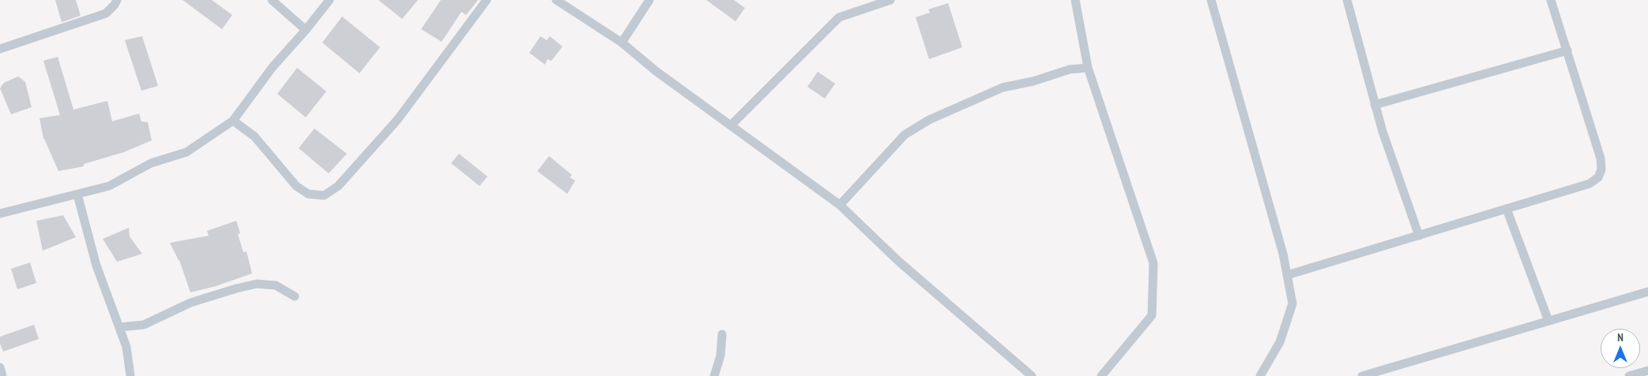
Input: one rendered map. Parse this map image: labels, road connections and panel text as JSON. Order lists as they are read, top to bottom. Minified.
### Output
{"north":"top"}
